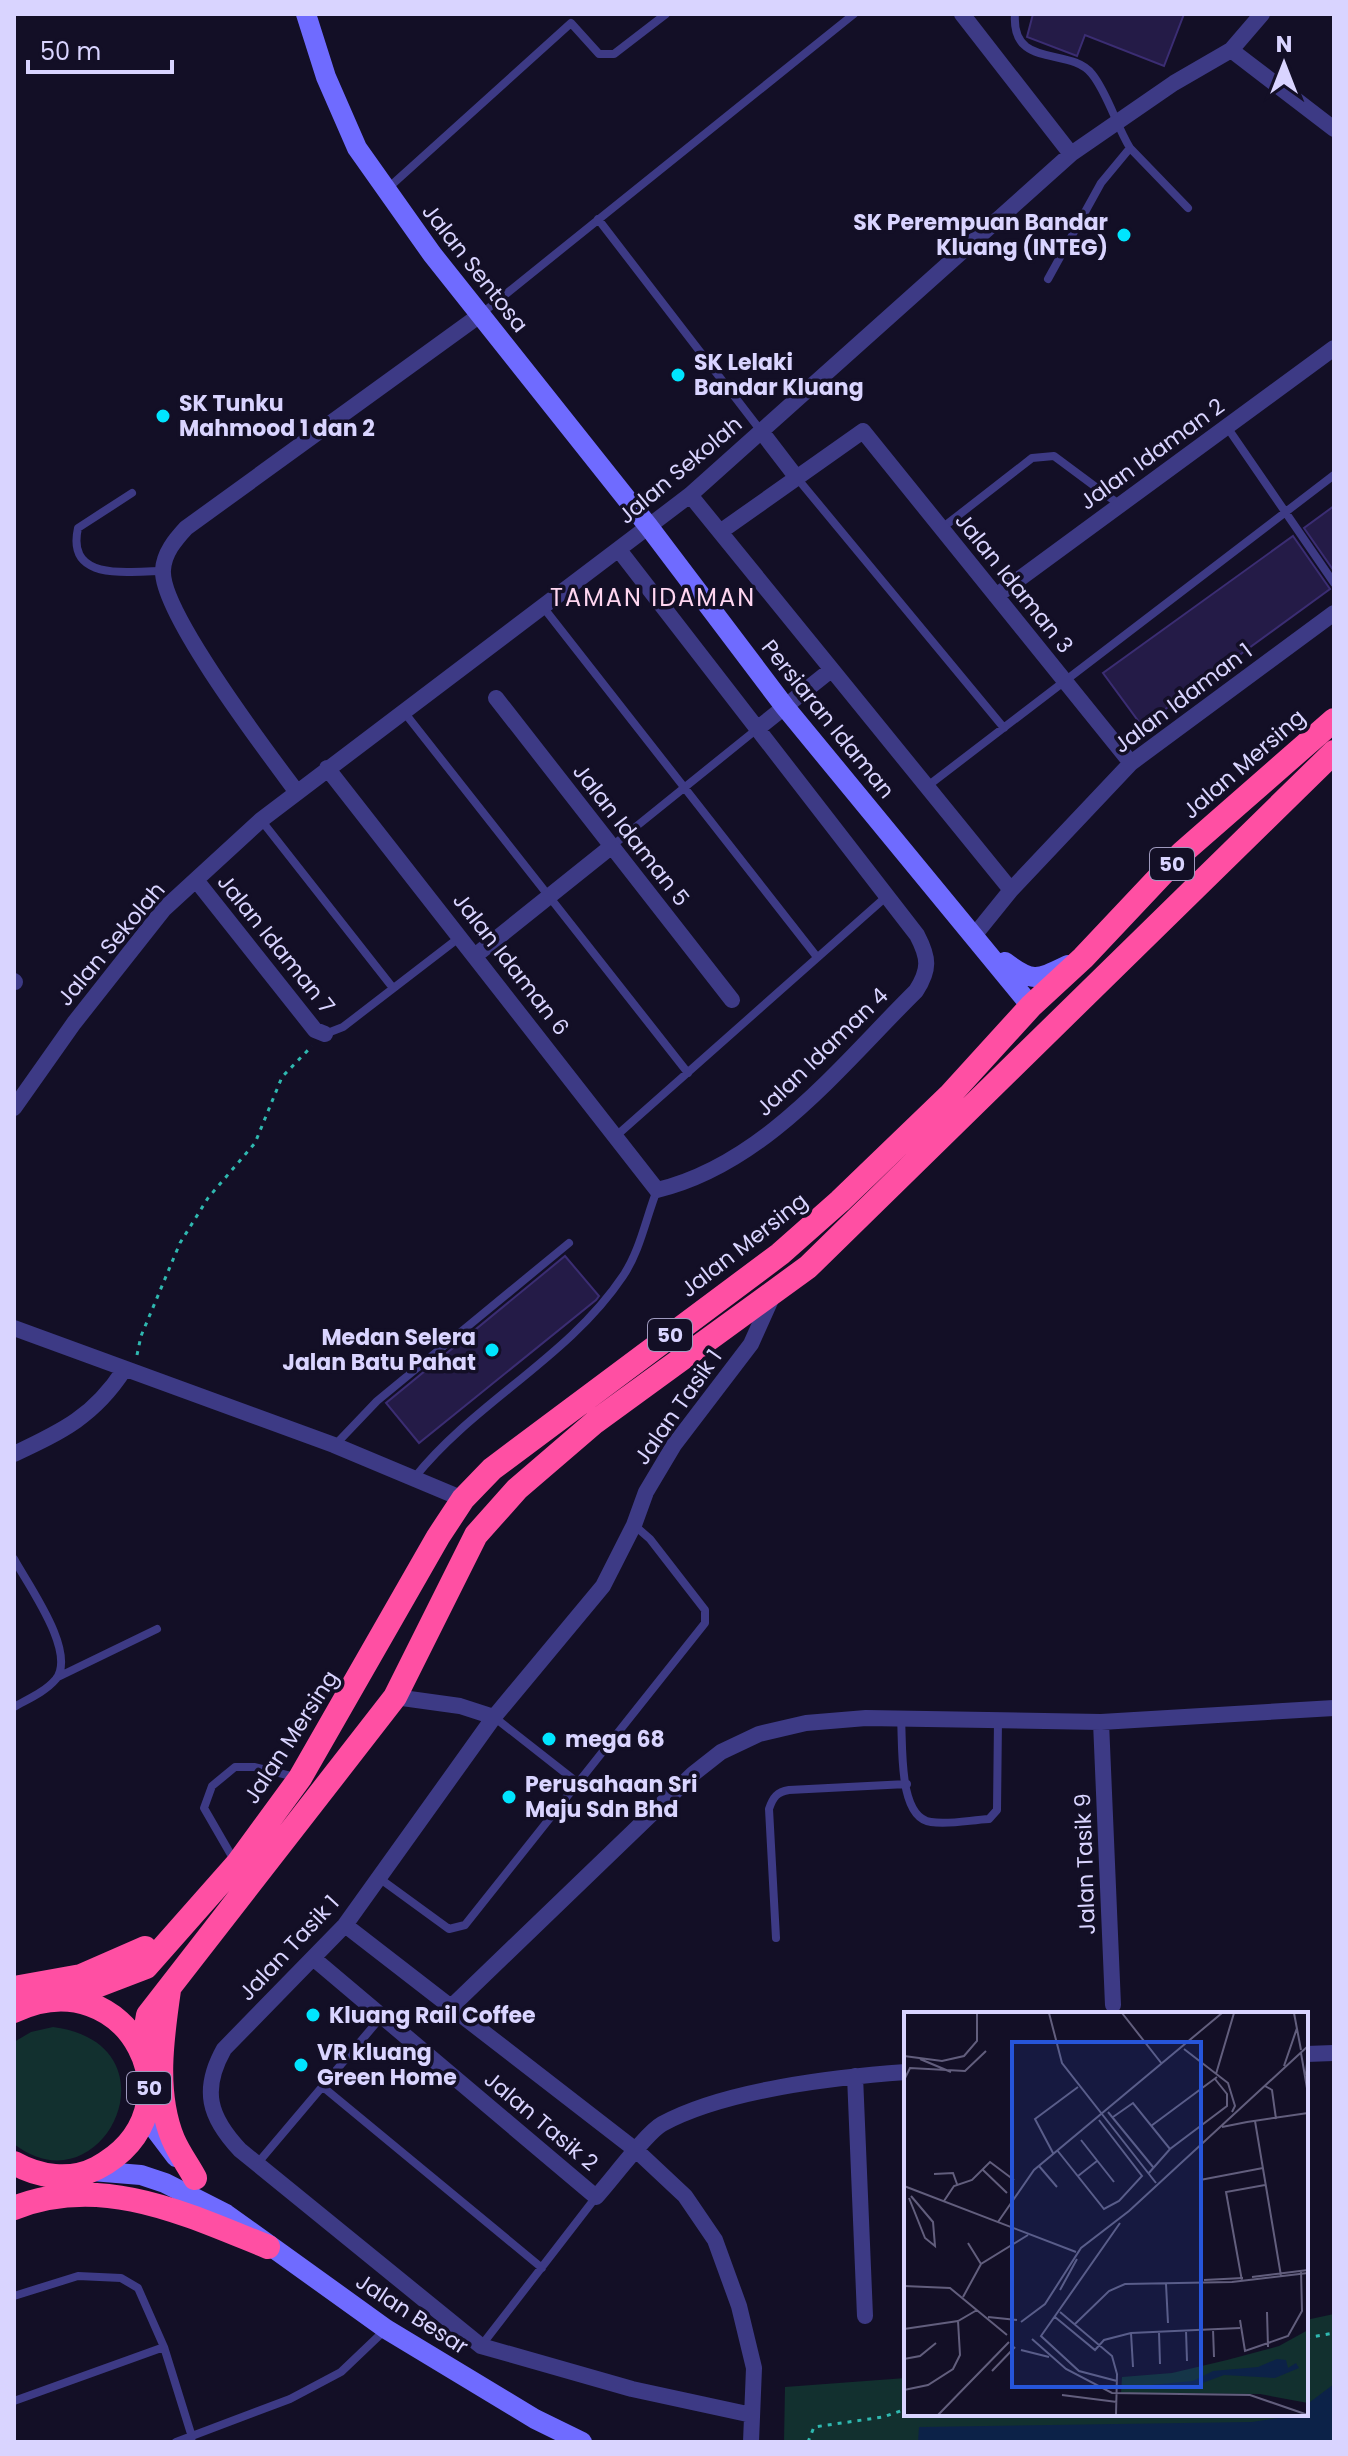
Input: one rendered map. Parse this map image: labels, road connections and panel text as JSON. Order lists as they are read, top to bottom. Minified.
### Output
{"streets":{"highway":["Jalan Mersing","50"],"street":["Jalan Sentosa","Jalan Idaman 2","Jalan Sekolah","Jalan Idaman 3","Jalan Idaman 1","Persiaran Idaman","Jalan Idaman 5","Jalan Idaman 7","Jalan Idaman 6","Jalan Idaman 4","Jalan Tasik 1","Jalan Tasik 9","Jalan Tasik 2","Jalan Besar"]},"crossings":[["Jalan Sentosa","Jalan Sekolah"],["Jalan Sentosa","Persiaran Idaman"],["Jalan Idaman 2","Jalan Idaman 3"],["Jalan Sekolah","Persiaran Idaman"],["Jalan Sekolah","Jalan Idaman 7"],["Jalan Sekolah","Jalan Idaman 6"],["Jalan Sekolah","Jalan Idaman 4"],["Jalan Idaman 3","Jalan Idaman 1"],["Jalan Idaman 1","Persiaran Idaman"],["Persiaran Idaman","Jalan Mersing"],["Jalan Mersing","50"],["50","Jalan Besar"],["Jalan Idaman 6","Jalan Idaman 4"],["Jalan Tasik 1","Jalan Tasik 2"]],"districts":["TAMAN IDAMAN"],"places":["SK Perempuan Bandar Kluang (INTEG)","SK Lelaki Bandar Kluang","SK Tunku Mahmood 1 dan 2","Medan Selera Jalan Batu Pahat","mega 68","Perusahaan Sri Maju Sdn Bhd","Kluang Rail Coffee","VR kluang Green Home"],"scale_bar":"50 m","north":"top"}
